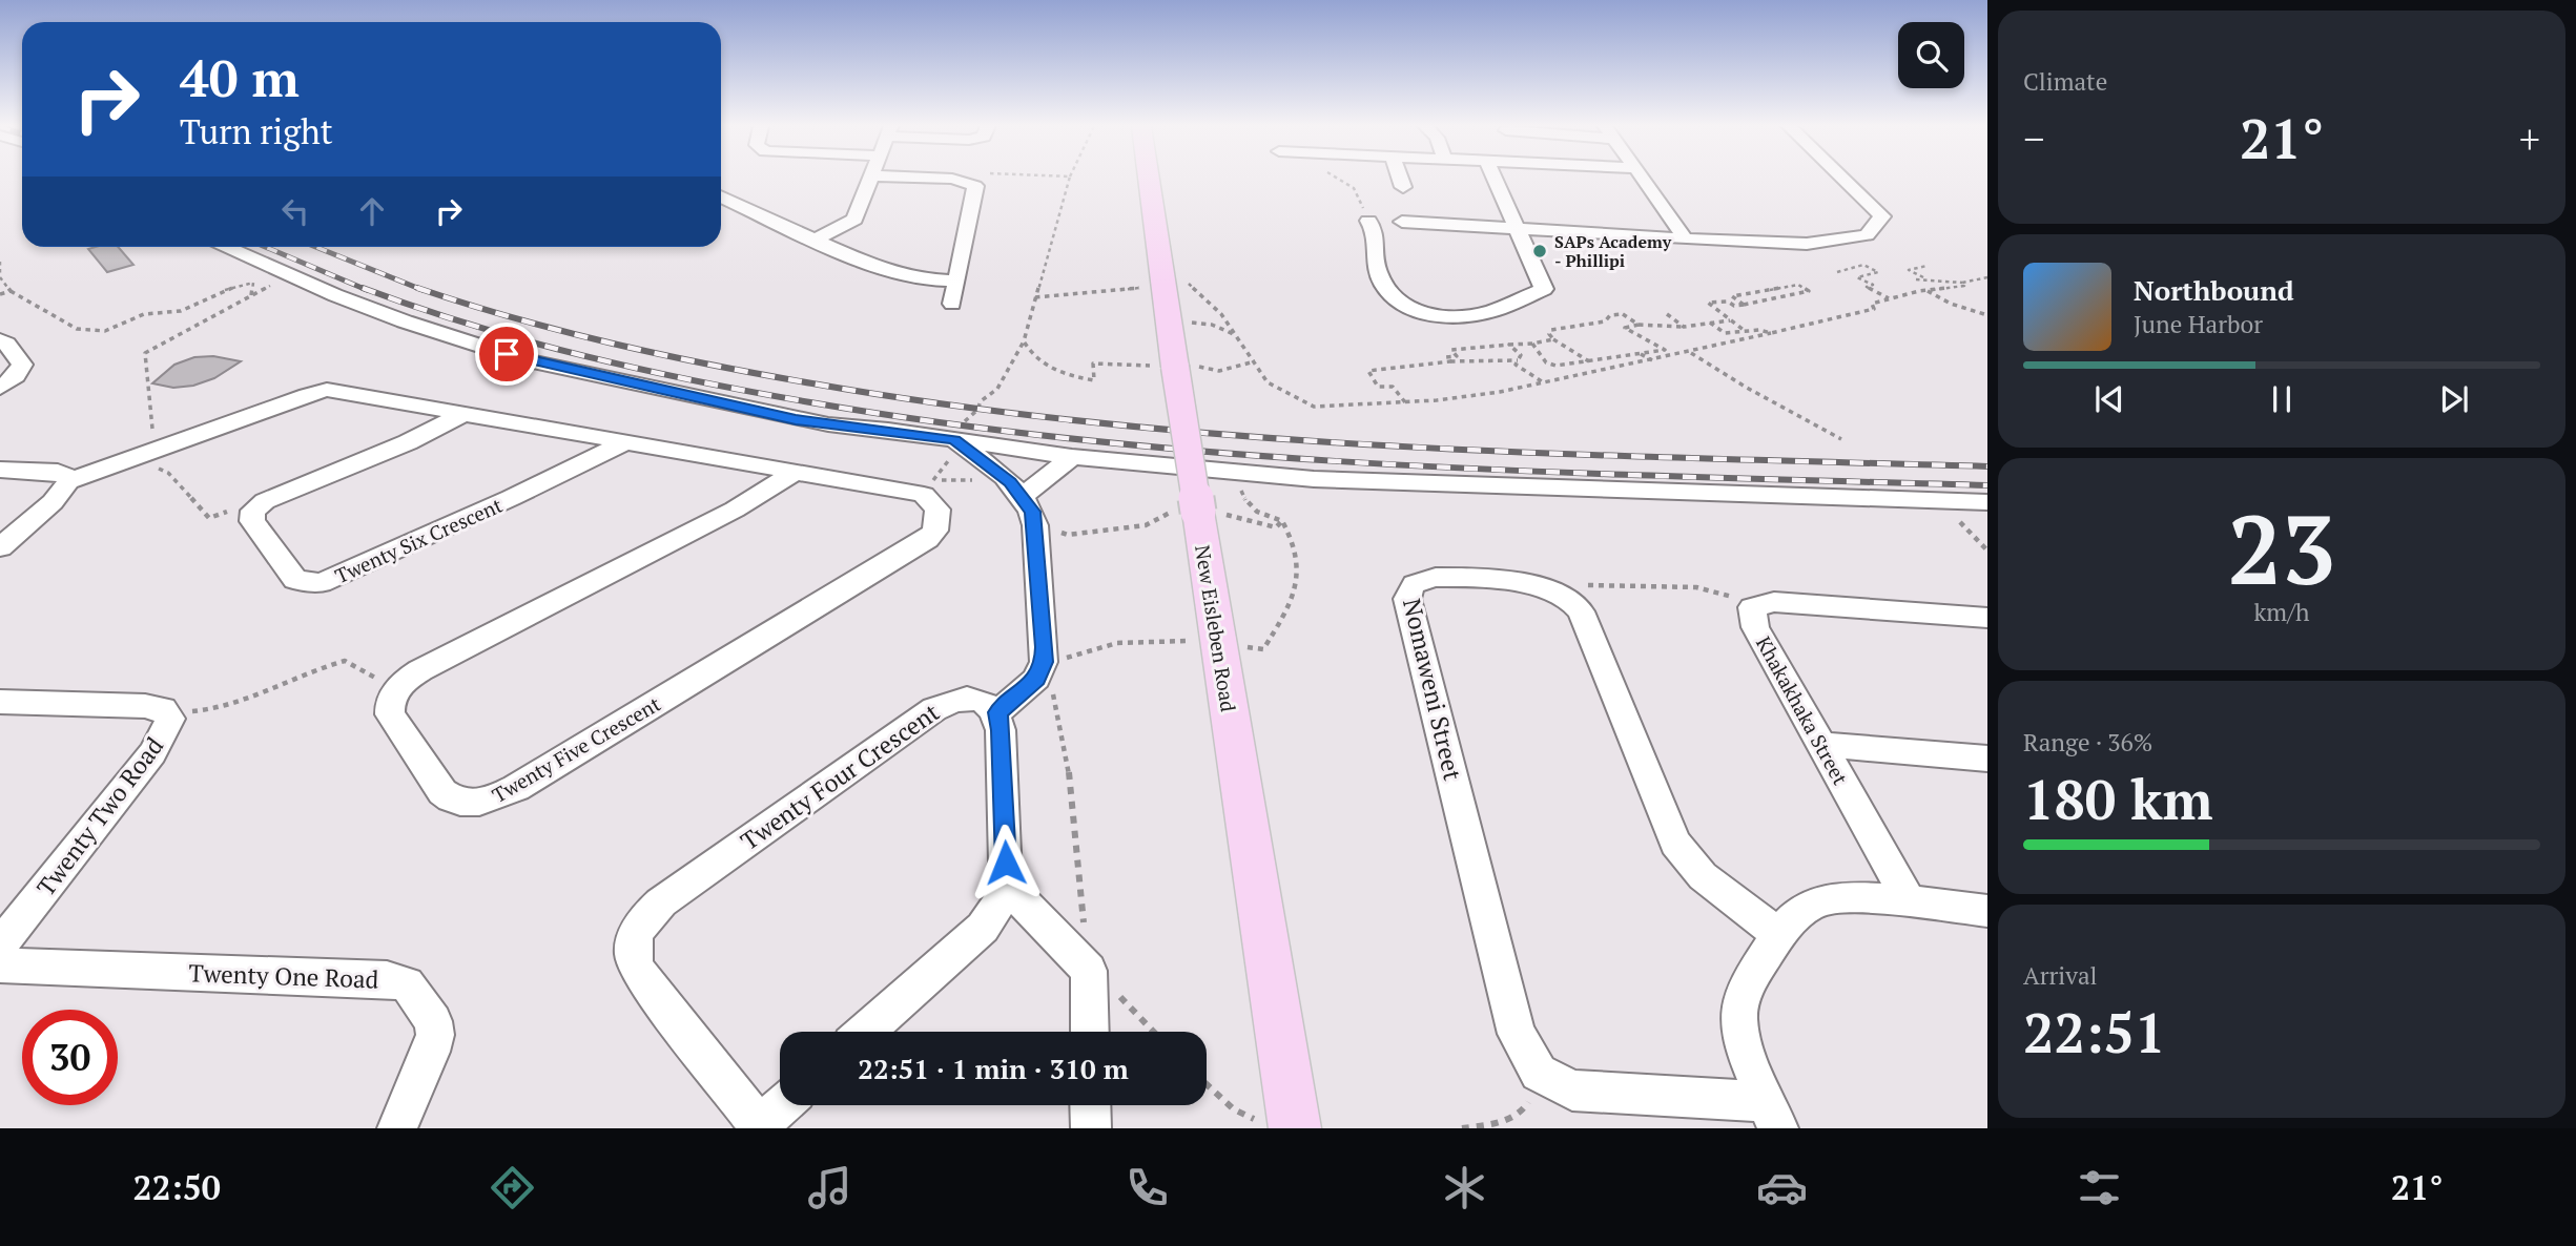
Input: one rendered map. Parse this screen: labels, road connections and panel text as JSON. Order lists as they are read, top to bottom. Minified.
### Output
{"streets":{"main road":["New Eisleben Road"],"street":["Twenty Six Crescent","Nomaweni Street","Khakakhaka Street","Twenty Five Crescent","Twenty Four Crescent","Twenty Two Road","Twenty One Road"]},"crossings":[["Twenty Six Crescent","Twenty Five Crescent"]],"places":["SAPs Academy - Phillipi"],"page":{"tile":["Climate",["23","km/h"],["Range · 36%","180 km"],["Arrival","22:51"]],"turn":["40 m","Turn right"],"heat":["−","21°","+"],"song":["Northbound","June Harbor"],"limit":"30","trip":"22:51 · 1 min · 310 m","tabs":["22:50","21°"]}}
